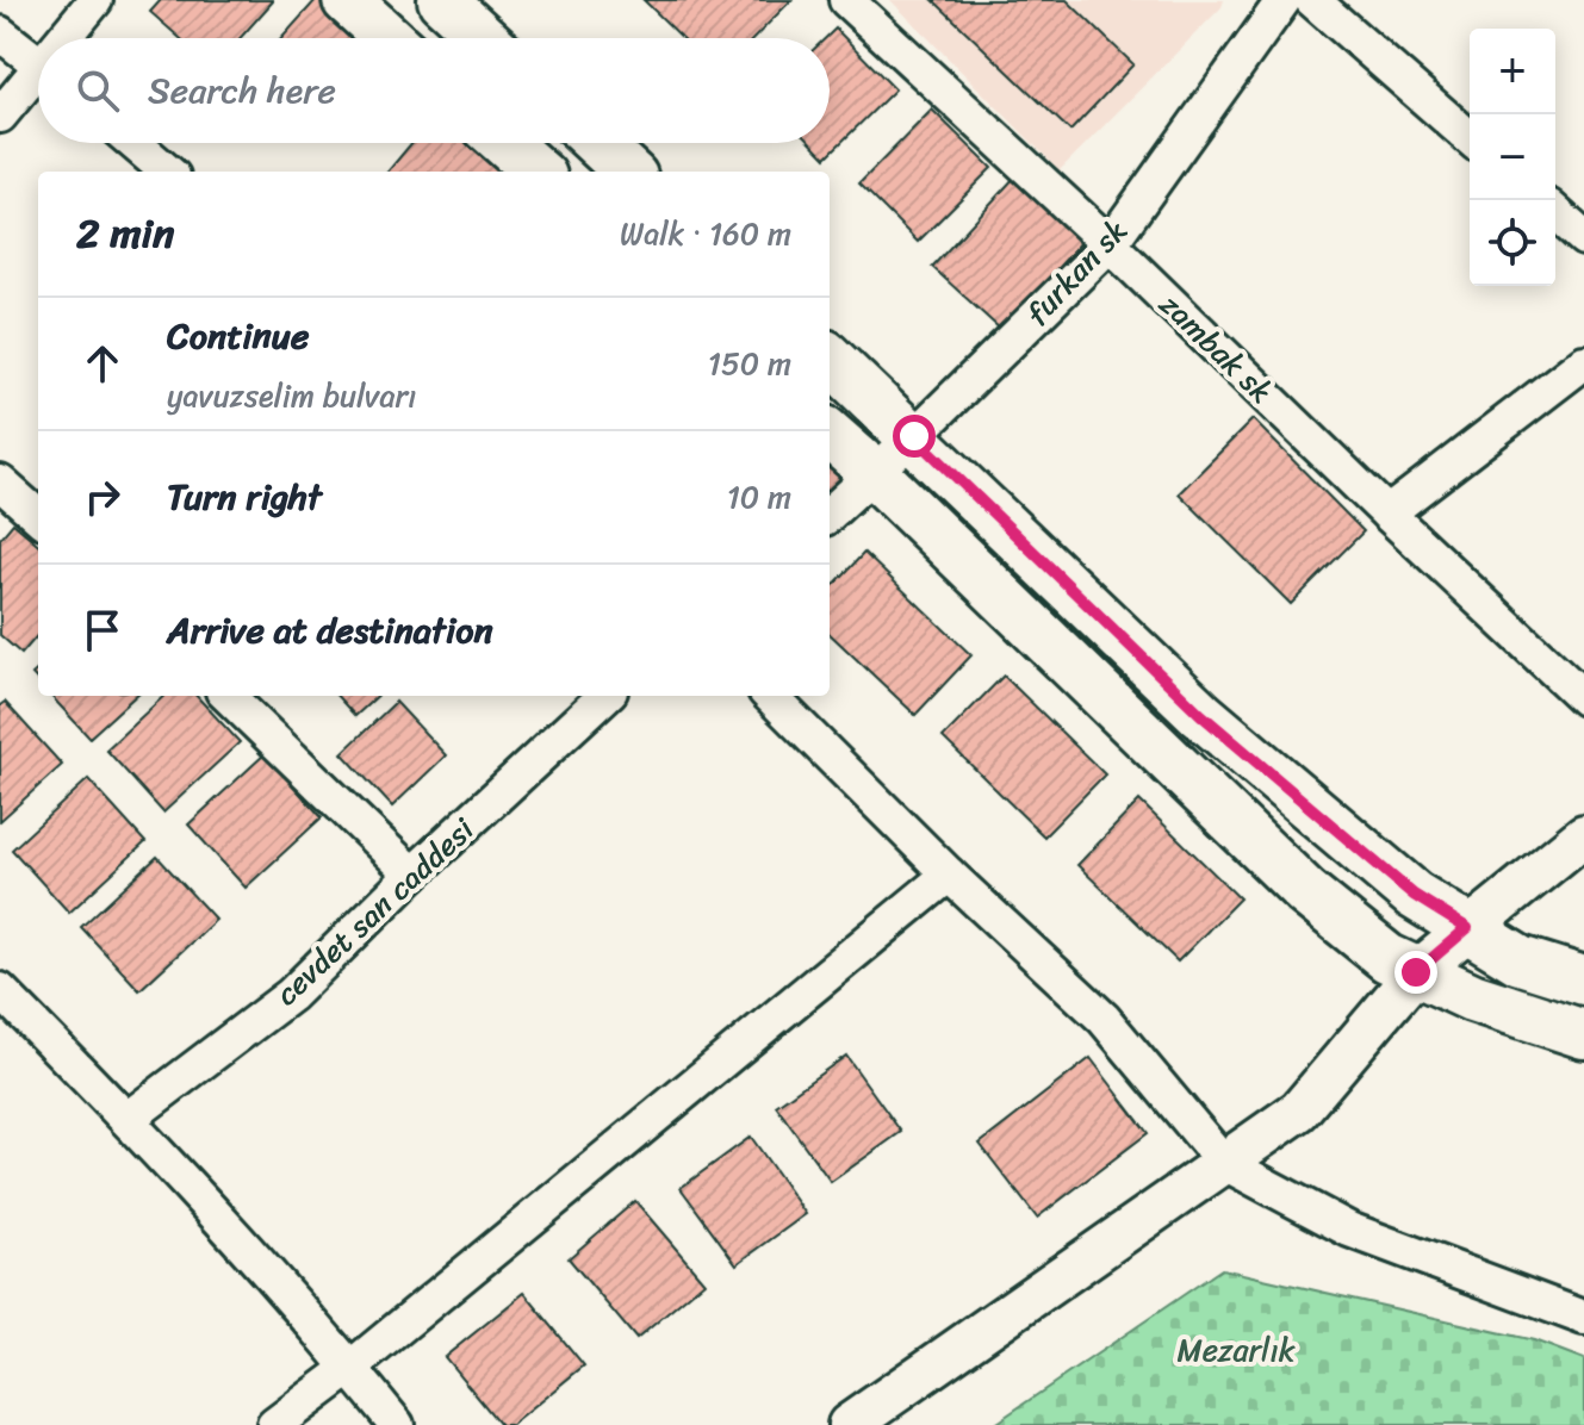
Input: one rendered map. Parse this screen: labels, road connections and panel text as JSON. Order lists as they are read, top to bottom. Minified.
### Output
{"streets":{"street":["furkan sk","zambak sk","cevdet san caddesi"]},"crossings":[["furkan sk","zambak sk"]],"parks":["Mezarlık"],"page":{"map_buttons":["+","−"],"search":"Search here","heading":["2 min","Walk · 160 m"],"list":[["Continue","yavuzselim bulvarı","150 m"],["Turn right","10 m"],"Arrive at destination"]}}
